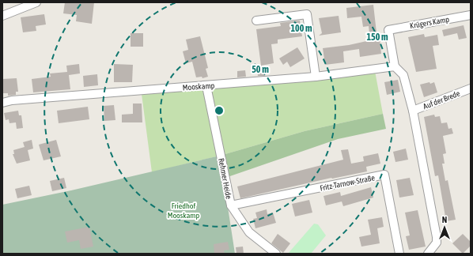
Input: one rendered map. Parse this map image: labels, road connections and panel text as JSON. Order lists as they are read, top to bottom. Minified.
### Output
{"streets":{"street":["Krügers Kamp","Mooskamp","Auf der Brede","Rehmer Heide","Fritz-Tarnow-Straße"]},"crossings":[["Krügers Kamp","Mooskamp"],["Mooskamp","Rehmer Heide"],["Rehmer Heide","Fritz-Tarnow-Straße"]],"parks":["Friedhof Mooskamp"],"north":"top","rings":["100 m","150 m","50 m"]}
